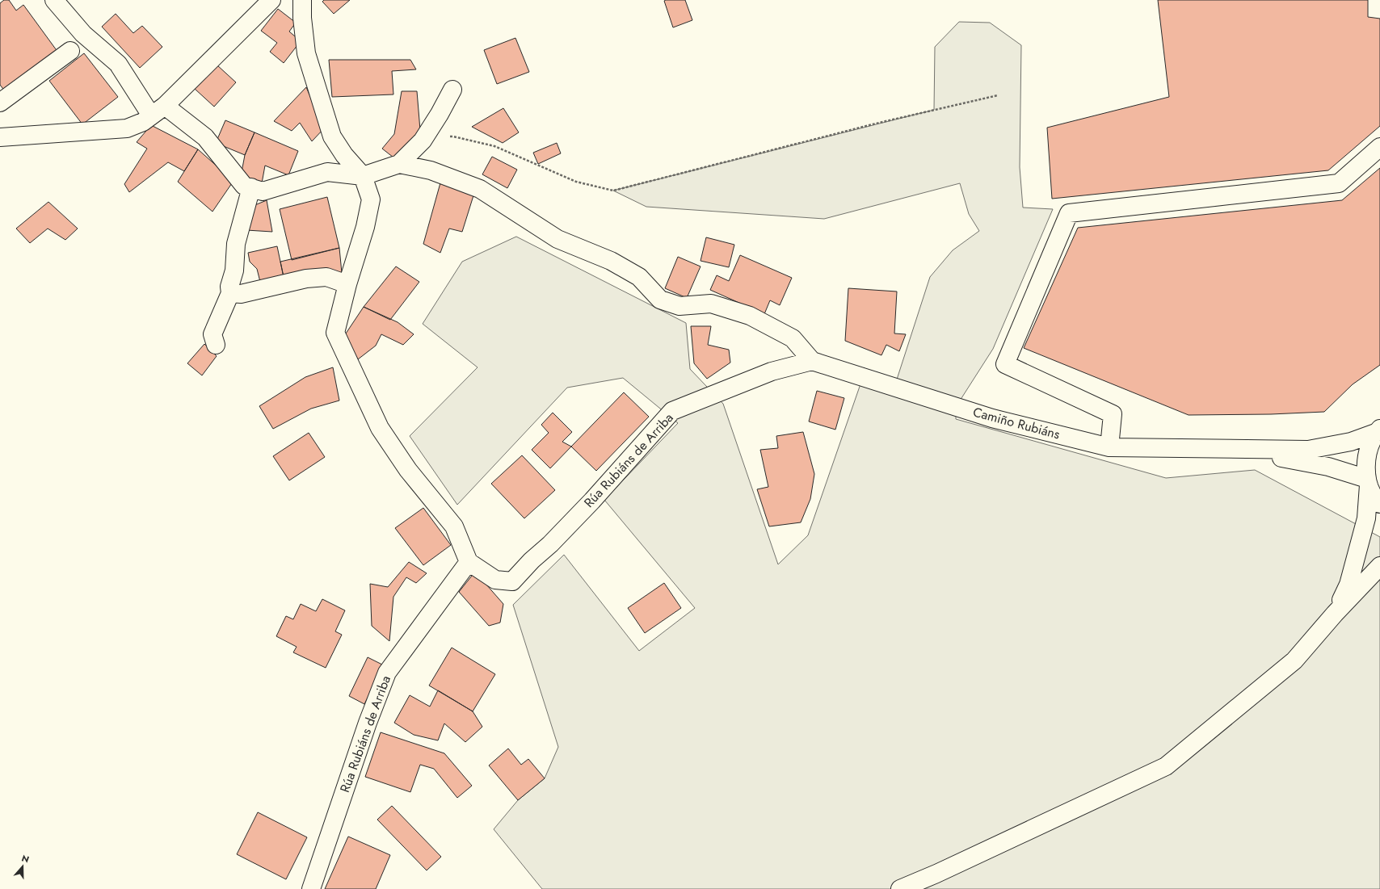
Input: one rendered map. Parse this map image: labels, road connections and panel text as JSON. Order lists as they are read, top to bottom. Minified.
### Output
{"streets":{"street":["Camiño Rubiáns","Rúa Rubiáns de Arriba"]},"crossings":[["Camiño Rubiáns","Rúa Rubiáns de Arriba"]],"north":"top"}
